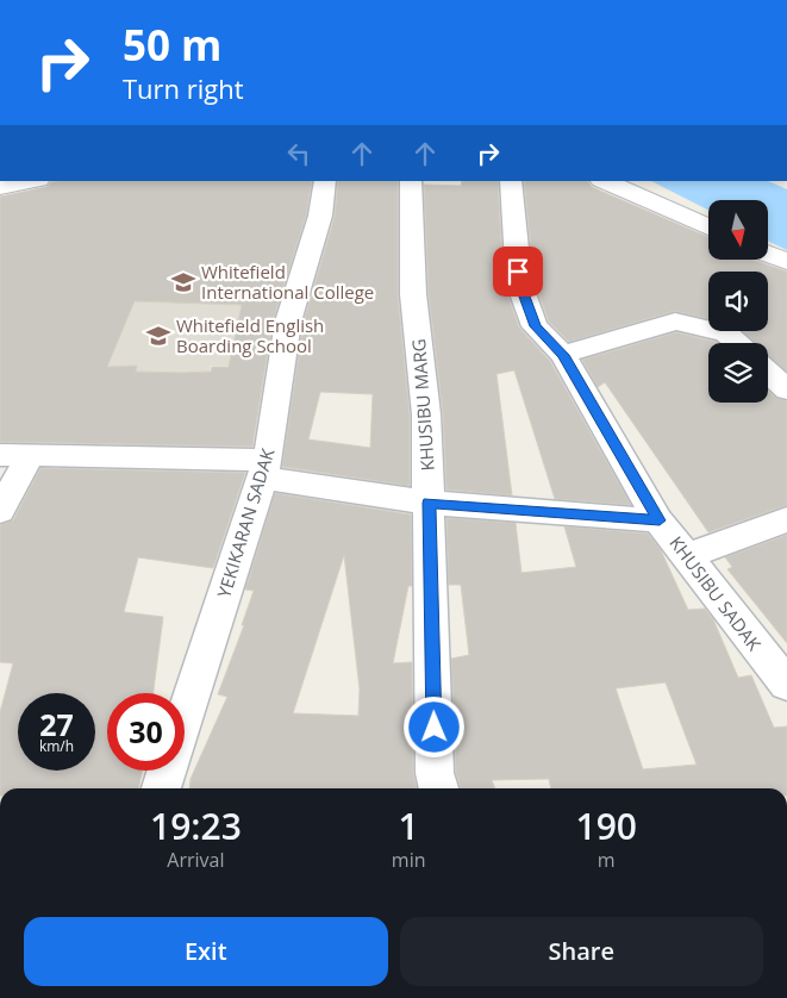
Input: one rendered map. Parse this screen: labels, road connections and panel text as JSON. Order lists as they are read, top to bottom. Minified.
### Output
{"streets":{"street":["KHUSIBU MARG","YEKIKARAN SADAK","KHUSIBU SADAK"]},"places":{"school or university":["Whitefield International College","Whitefield English Boarding School"]},"north":"bottom","page":{"turn":["50 m","Turn right"],"speed":"27 km/h","limit":"30","eta":["19:23","Arrival","1","min","190","m"],"buttons":["Exit","Share"]}}
